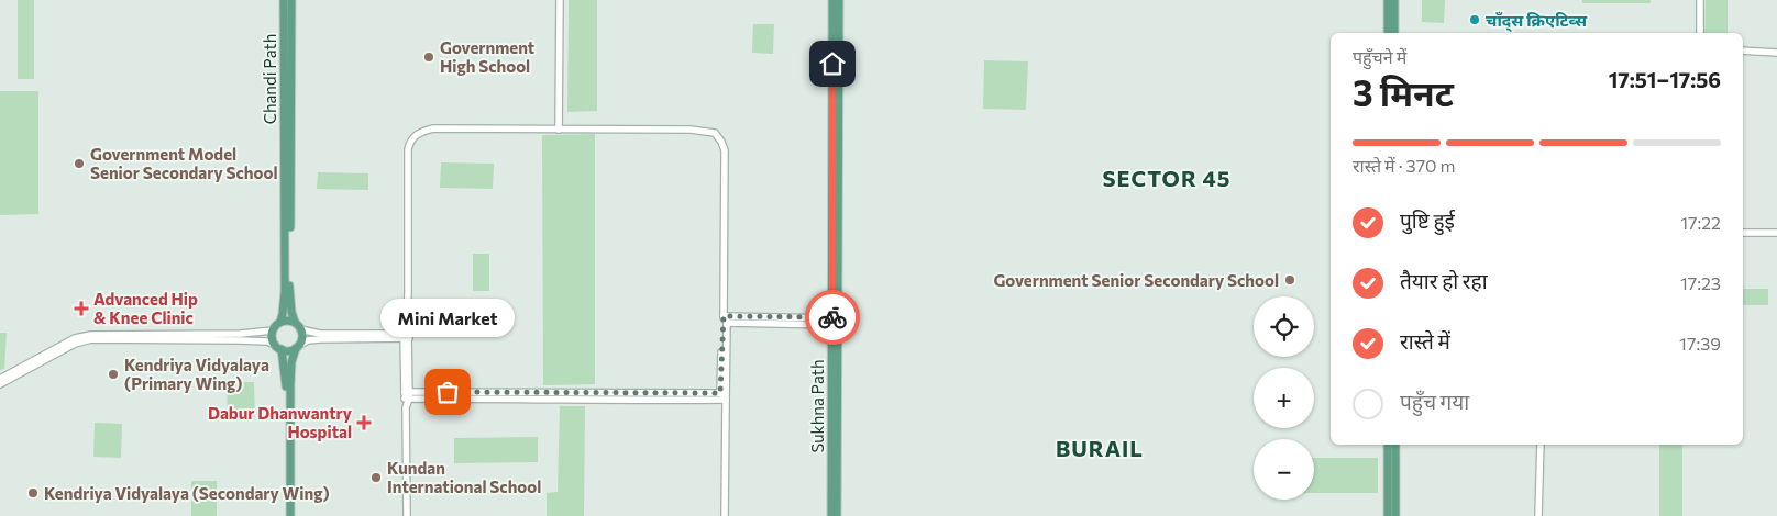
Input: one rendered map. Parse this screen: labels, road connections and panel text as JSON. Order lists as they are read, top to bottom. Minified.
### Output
{"streets":{"main road":["Chandi Path","Sukhna Path"]},"districts":["SECTOR 45","BURAIL"],"places":{"other":["चाँद्स क्रिएटिव्स","Government High School","Government Model Senior Secondary School","Government Senior Secondary School","Kendriya Vidyalaya (Primary Wing)","Mini Market","Kundan International School","Kendriya Vidyalaya (Secondary Wing)"],"health":["Advanced Hip & Knee Clinic","Dabur Dhanwantry Hospital"]},"page":{"heading":["3 मिनट","पहुँचने में","17:51–17:56"],"bar":"रास्ते में · 370 m","list":[["पुष्टि हुई","17:22"],["तैयार हो रहा","17:23"],["रास्ते में","17:39"],"पहुँच गया"],"map_buttons":["+","−"],"bubble":"Mini Market"}}
